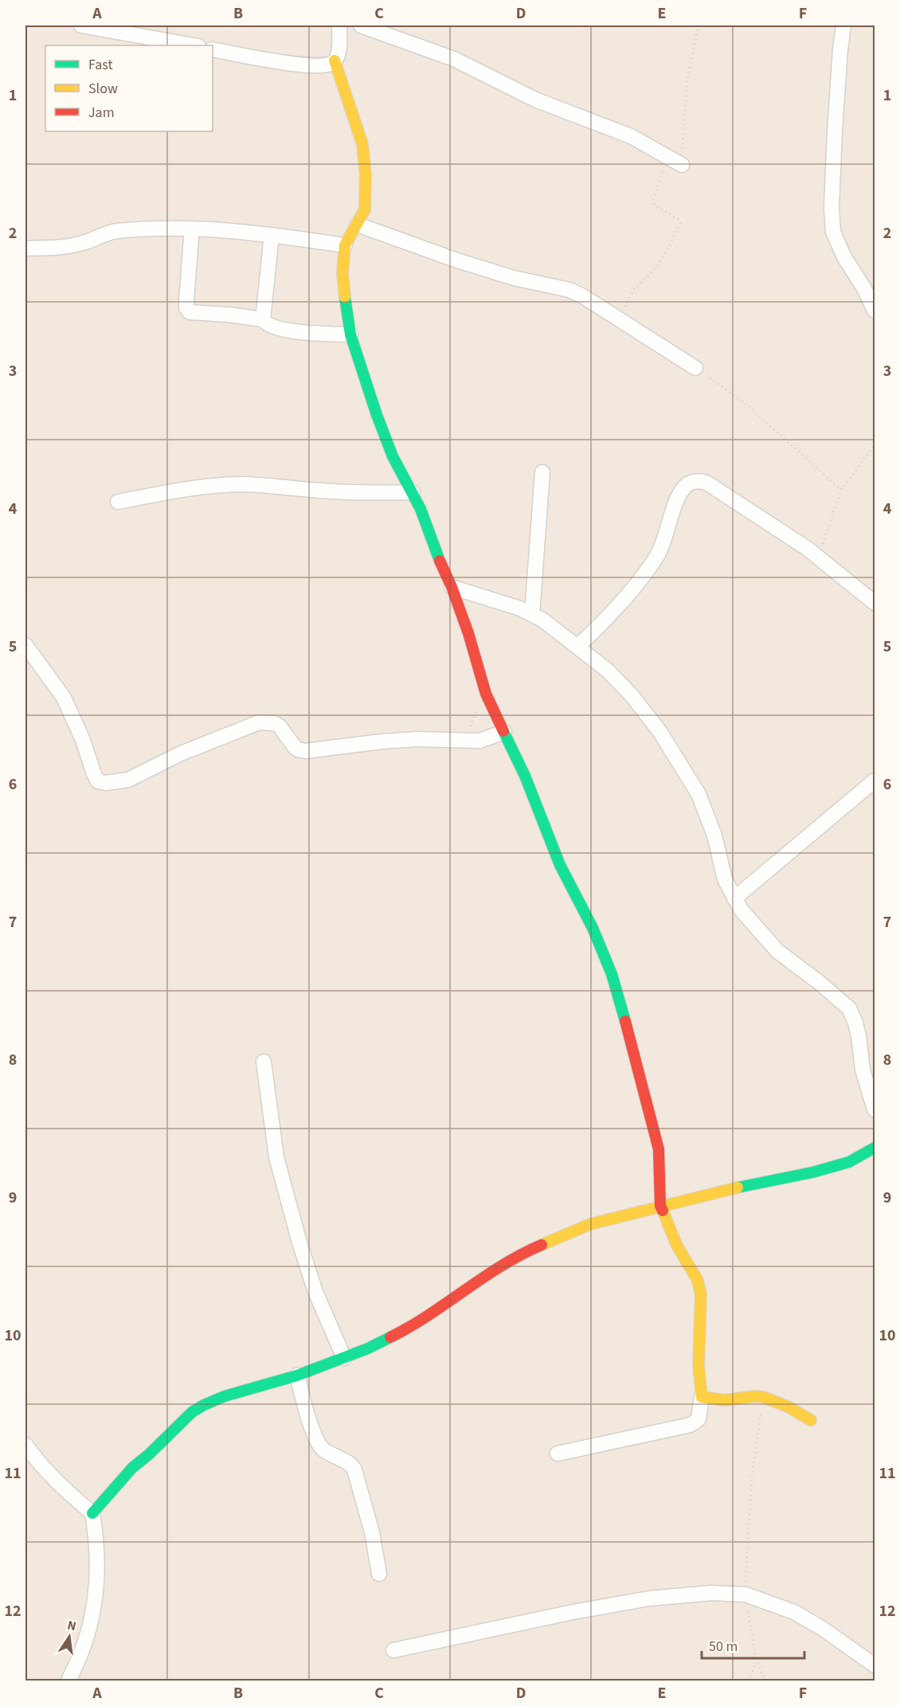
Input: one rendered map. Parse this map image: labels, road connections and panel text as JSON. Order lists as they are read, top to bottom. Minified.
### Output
{"legend":["Fast","Slow","Jam"],"scale_bar":"50 m","north":"top","grid":{"columns":["A","B","C","D","E","F"],"rows":["1","2","3","4","5","6","7","8","9","10","11","12"]}}
